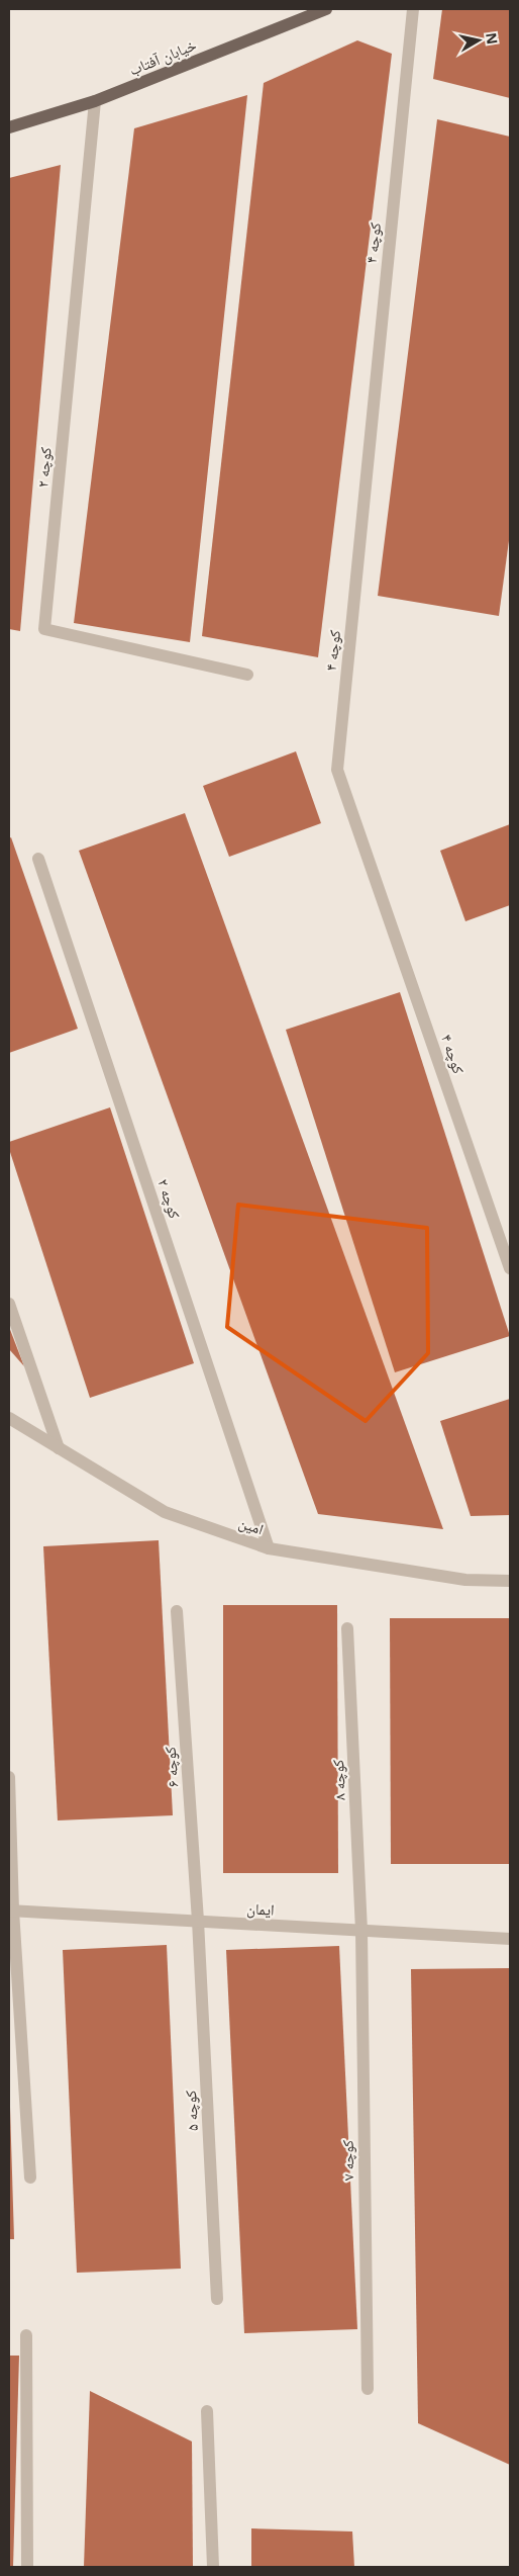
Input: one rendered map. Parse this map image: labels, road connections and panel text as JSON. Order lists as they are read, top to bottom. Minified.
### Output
{"streets":{"main road":["خیابان آفتاب"],"street":["کوچه ۴","کوچه ۲","امین","کوچه ۶","کوچه ۸","ایمان","کوچه ۵","کوچه ۷"]},"crossings":[["خیابان آفتاب","کوچه ۲"],["کوچه ۲","امین"],["کوچه ۶","ایمان"],["کوچه ۶","کوچه ۵"],["کوچه ۸","ایمان"],["کوچه ۸","کوچه ۷"],["ایمان","کوچه ۵"],["ایمان","کوچه ۷"]],"north":"right"}
